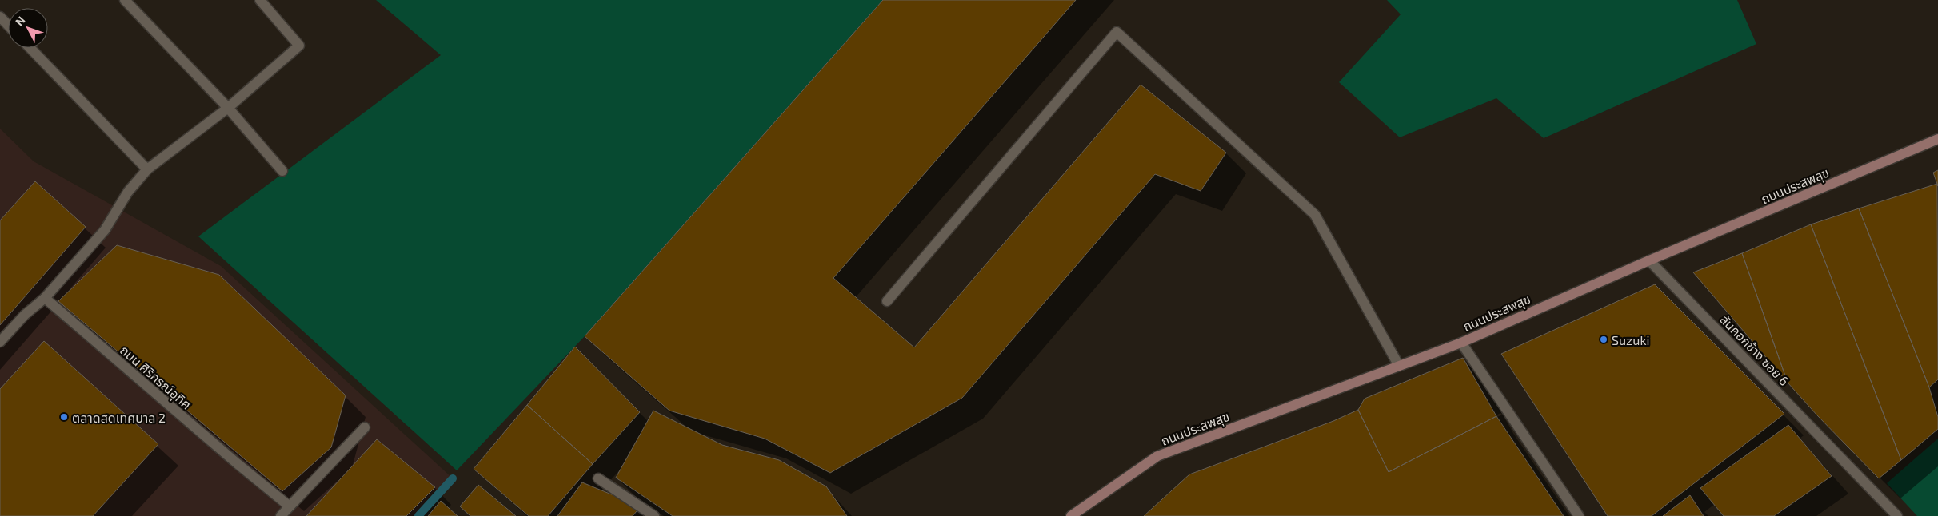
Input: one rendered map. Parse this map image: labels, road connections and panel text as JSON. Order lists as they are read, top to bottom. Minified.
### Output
{"streets":{"street":["ถนนประสพสุข","สันคอกช้าง ซอย 6","ถนน ศิริกรณ์อุทิศ"]},"crossings":[["ถนนประสพสุข","สันคอกช้าง ซอย 6"]],"places":["Suzuki","ตลาดสดเทศบาล 2"],"north":"top left"}
